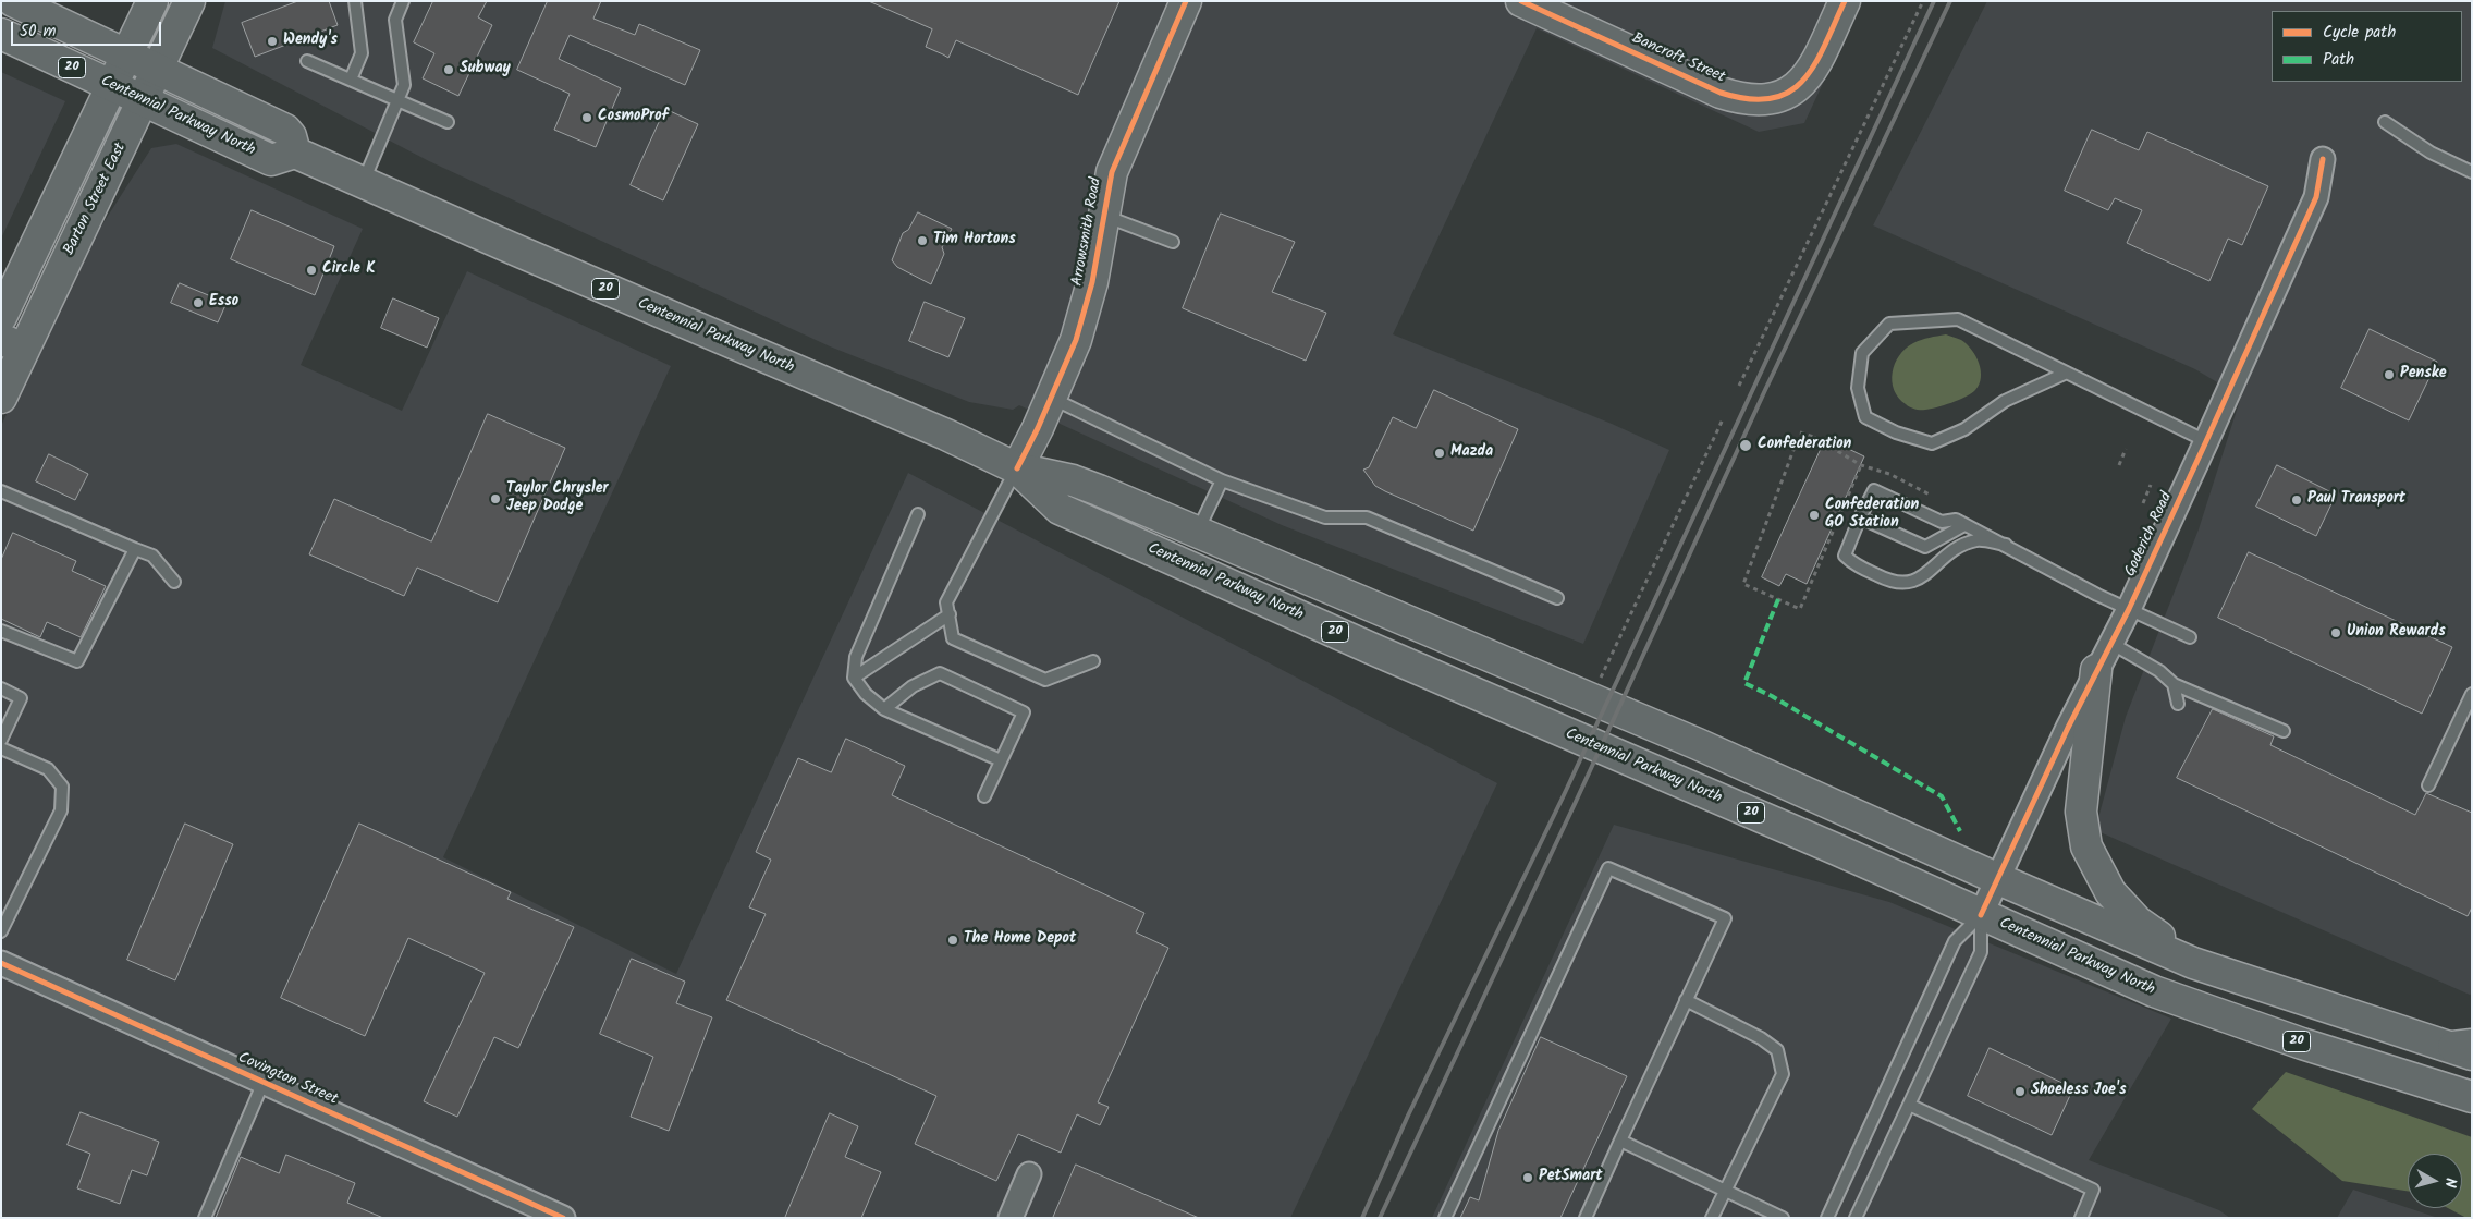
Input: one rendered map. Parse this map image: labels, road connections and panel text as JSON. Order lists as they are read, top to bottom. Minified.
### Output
{"streets":{"main road":["Bancroft Street","20","Centennial Parkway North","Barton Street East","Arrowsmith Road"],"street":["Goderich Road","Covington Street"]},"crossings":[["20","Centennial Parkway North"],["20","Barton Street East"],["Centennial Parkway North","Barton Street East"],["Centennial Parkway North","Arrowsmith Road"],["Centennial Parkway North","Goderich Road"]],"places":["Wendy's","Subway","CosmoProf","Tim Hortons","Circle K","Esso","Penske","Confederation","Mazda","Taylor Chrysler Jeep Dodge","Paul Transport","Confederation GO Station","Union Rewards","The Home Depot","Shoeless Joe's","PetSmart"],"legend":["Cycle path","Path"],"scale_bar":"50 m","north":"right"}
